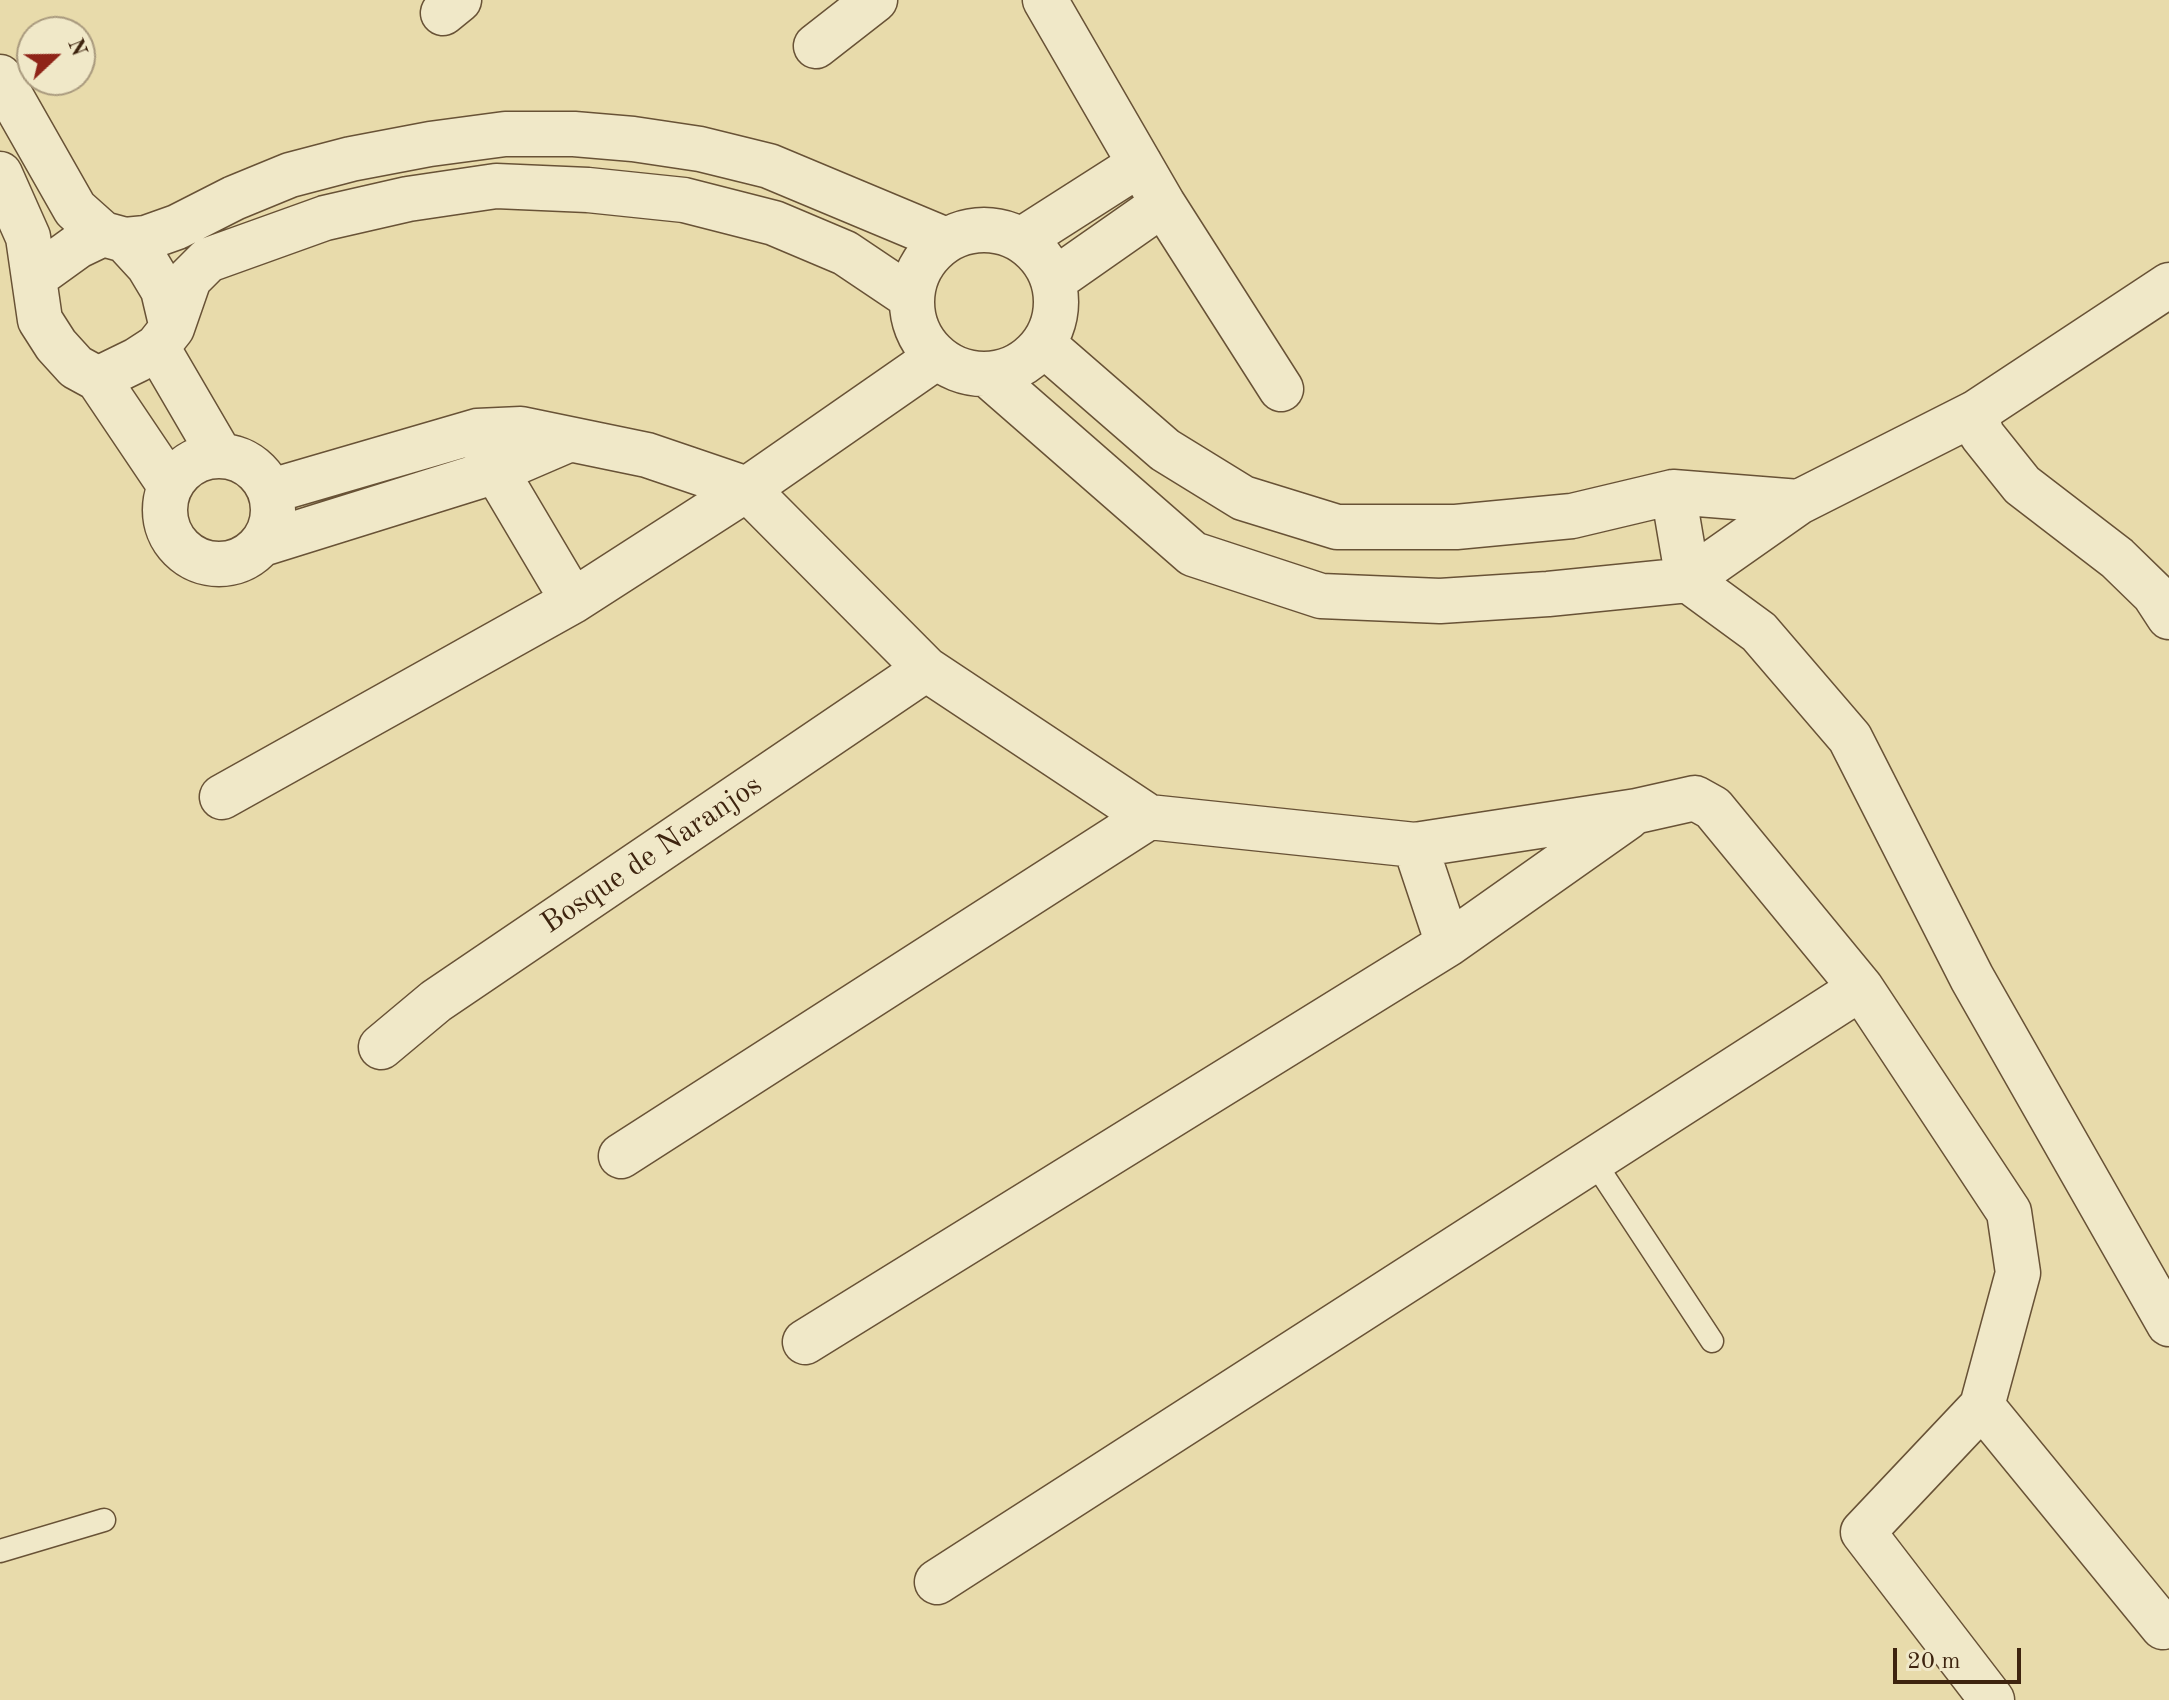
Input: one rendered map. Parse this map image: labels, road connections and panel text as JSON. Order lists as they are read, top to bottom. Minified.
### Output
{"streets":{"street":["Bosque de Naranjos"]},"scale_bar":"20 m","north":"right"}
